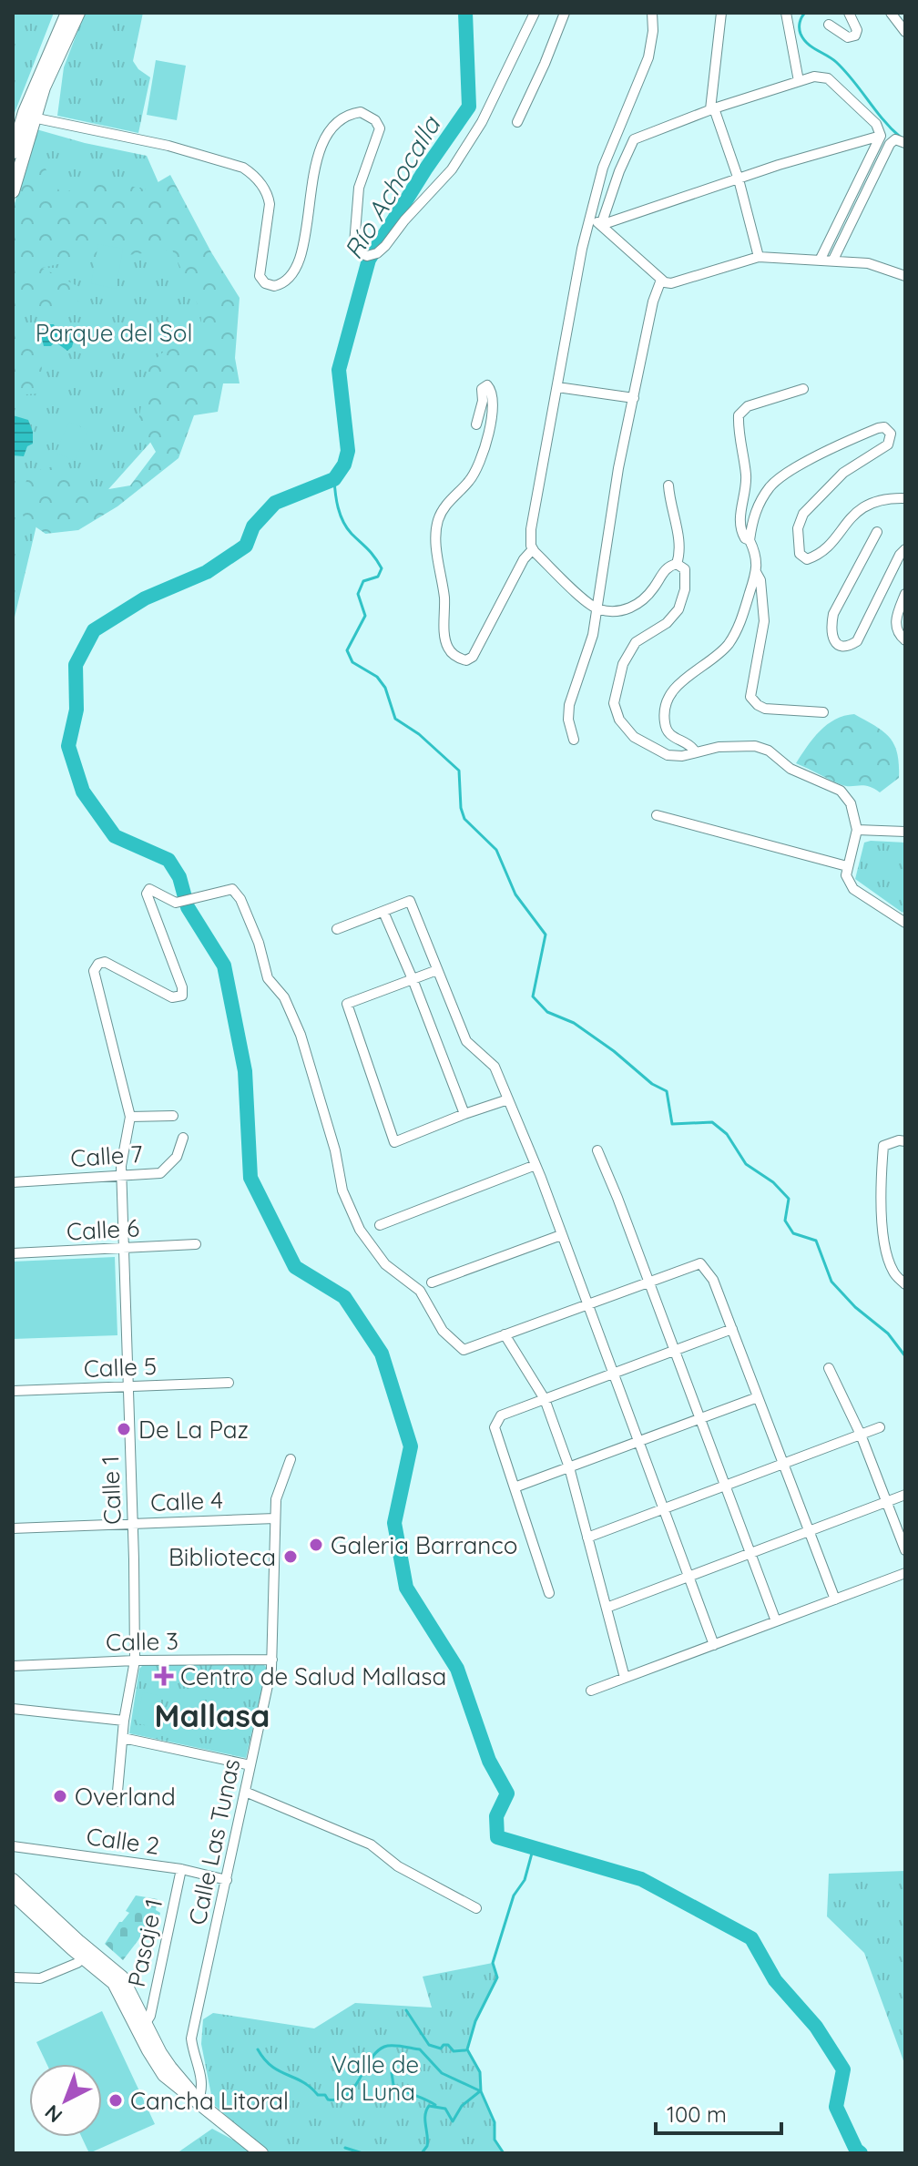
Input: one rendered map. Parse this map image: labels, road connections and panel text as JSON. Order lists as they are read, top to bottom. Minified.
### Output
{"streets":{"street":["Calle 7","Calle 6","Calle 5","Calle 1","Calle 4","Calle 3","Calle 2","Calle Las Tunas","Pasaje 1"]},"crossings":[["Calle 7","Calle 1"],["Calle 6","Calle 1"],["Calle 5","Calle 1"],["Calle 1","Calle 4"],["Calle 1","Calle 3"],["Calle 4","Calle Las Tunas"],["Calle 3","Calle Las Tunas"],["Calle 2","Calle Las Tunas"],["Calle 2","Pasaje 1"]],"districts":["Mallasa"],"water":["Río Achocalla"],"parks":["Parque del Sol","Valle de la Luna"],"places":{"other":["De La Paz","Galeria Barranco","Biblioteca","Overland","Cancha Litoral"],"health":["Centro de Salud Mallasa"]},"scale_bar":"100 m","north":"bottom left"}
